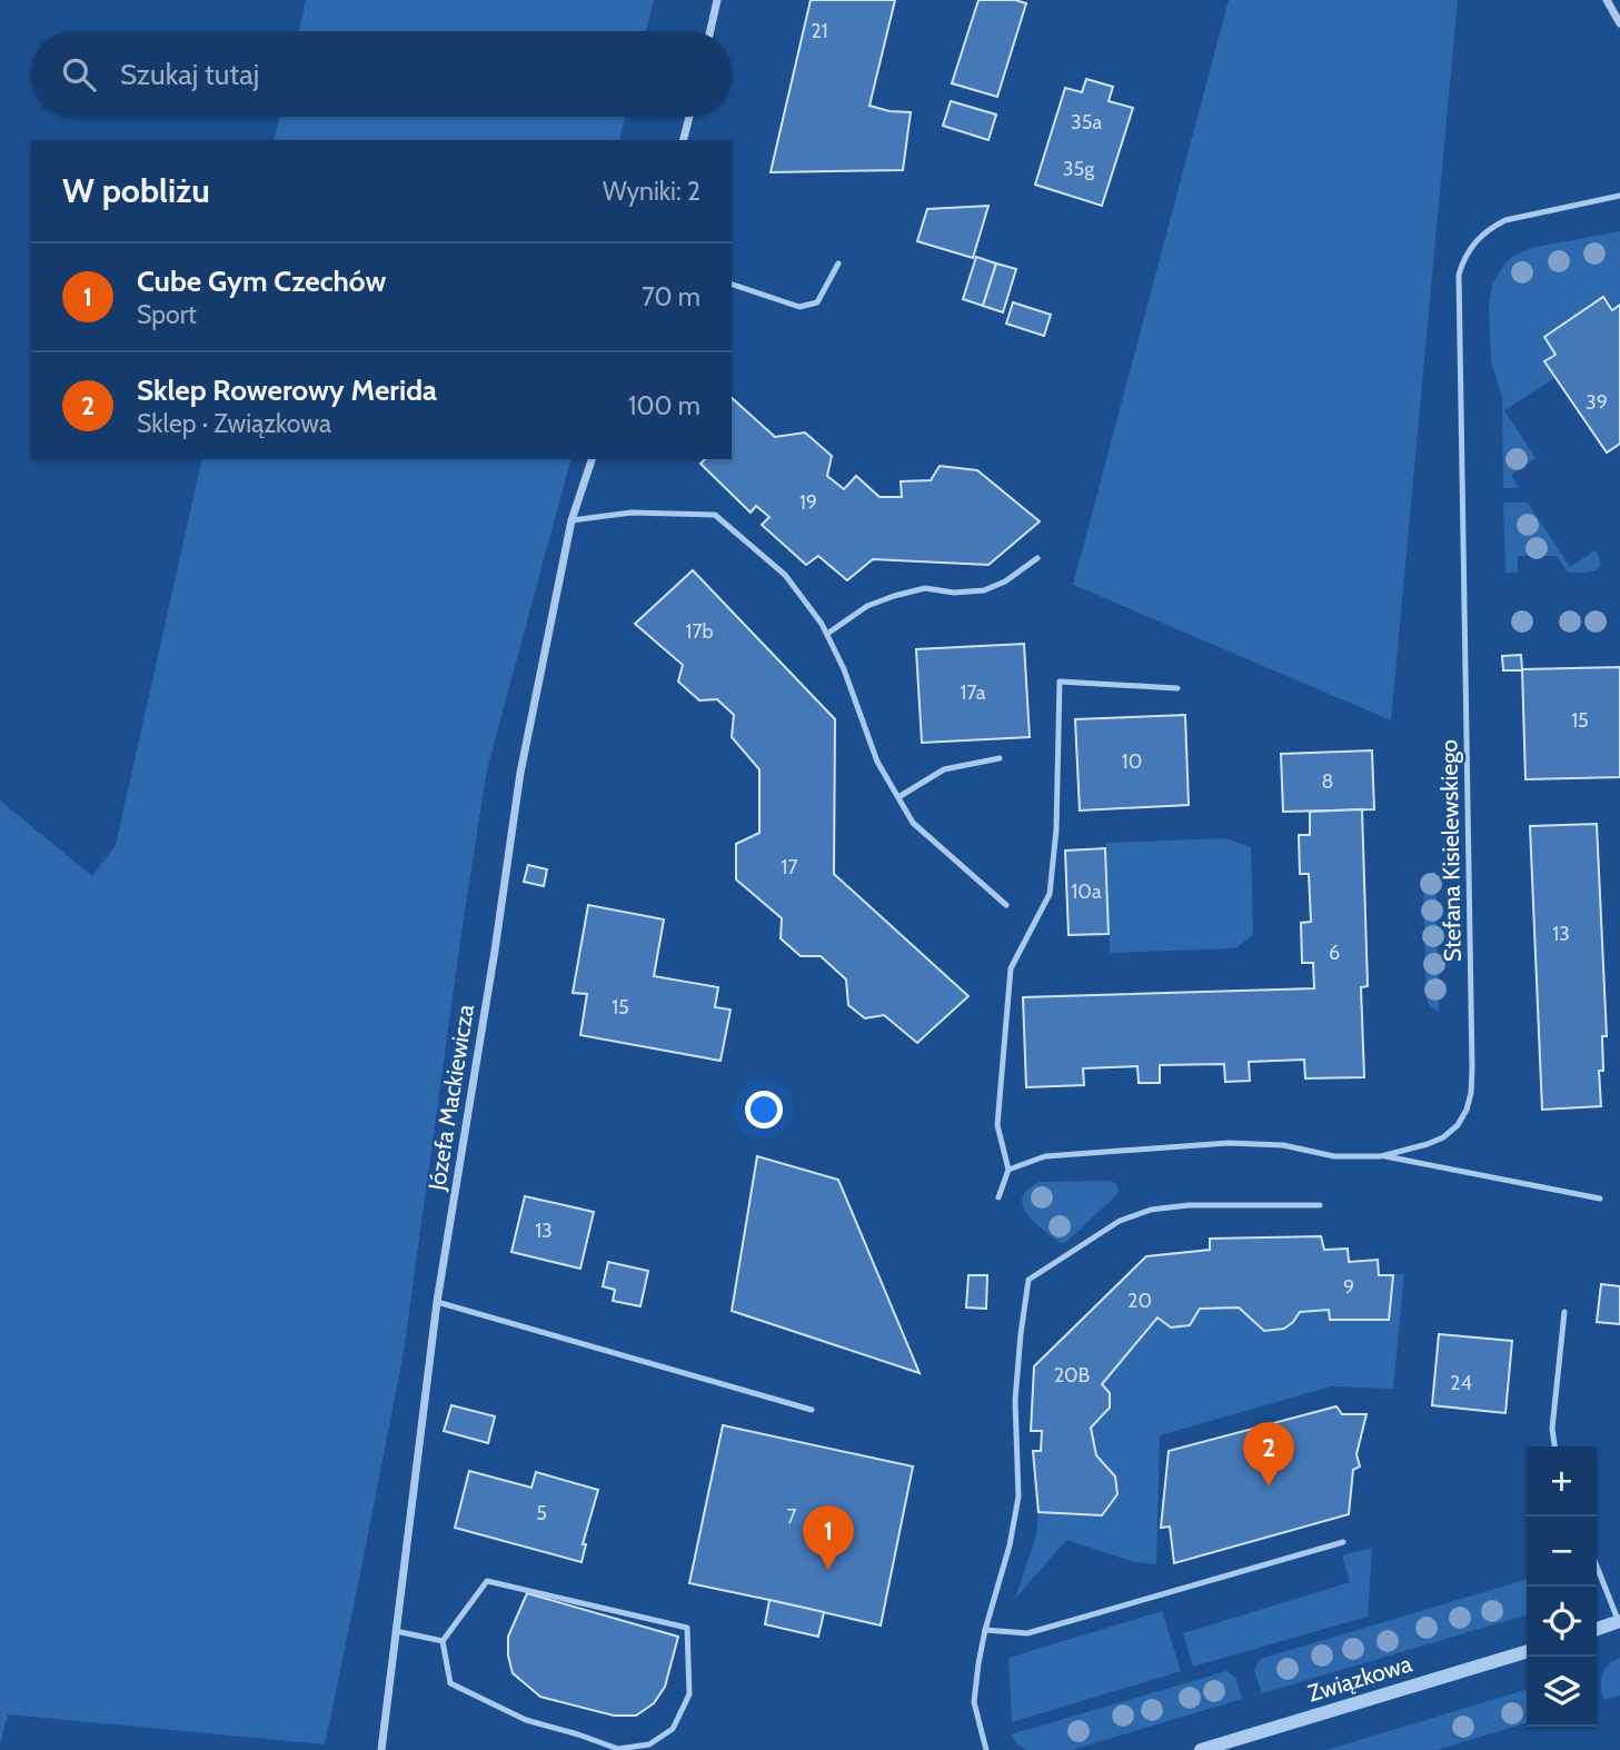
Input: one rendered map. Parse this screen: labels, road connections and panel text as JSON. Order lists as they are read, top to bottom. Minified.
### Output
{"streets":{"street":["Józefa Mackiewicza","Związkowa"],"lane":["Stefana Kisielewskiego"]},"house_numbers":["21","35a","35g","39","19","17b","17a","15","10","8","17","10a","13","6","15","13","9","20","20B","24","5","7"],"page":{"search":"Szukaj tutaj","heading":["W pobliżu","Wyniki: 2"],"list":[{"mark":"1","name":"Cube Gym Czechów","note":"Sport","value":"70 m"},{"mark":"2","name":"Sklep Rowerowy Merida","note":"Sklep · Związkowa","value":"100 m"}],"pins":["2","1"],"map_buttons":["+","−"]}}
